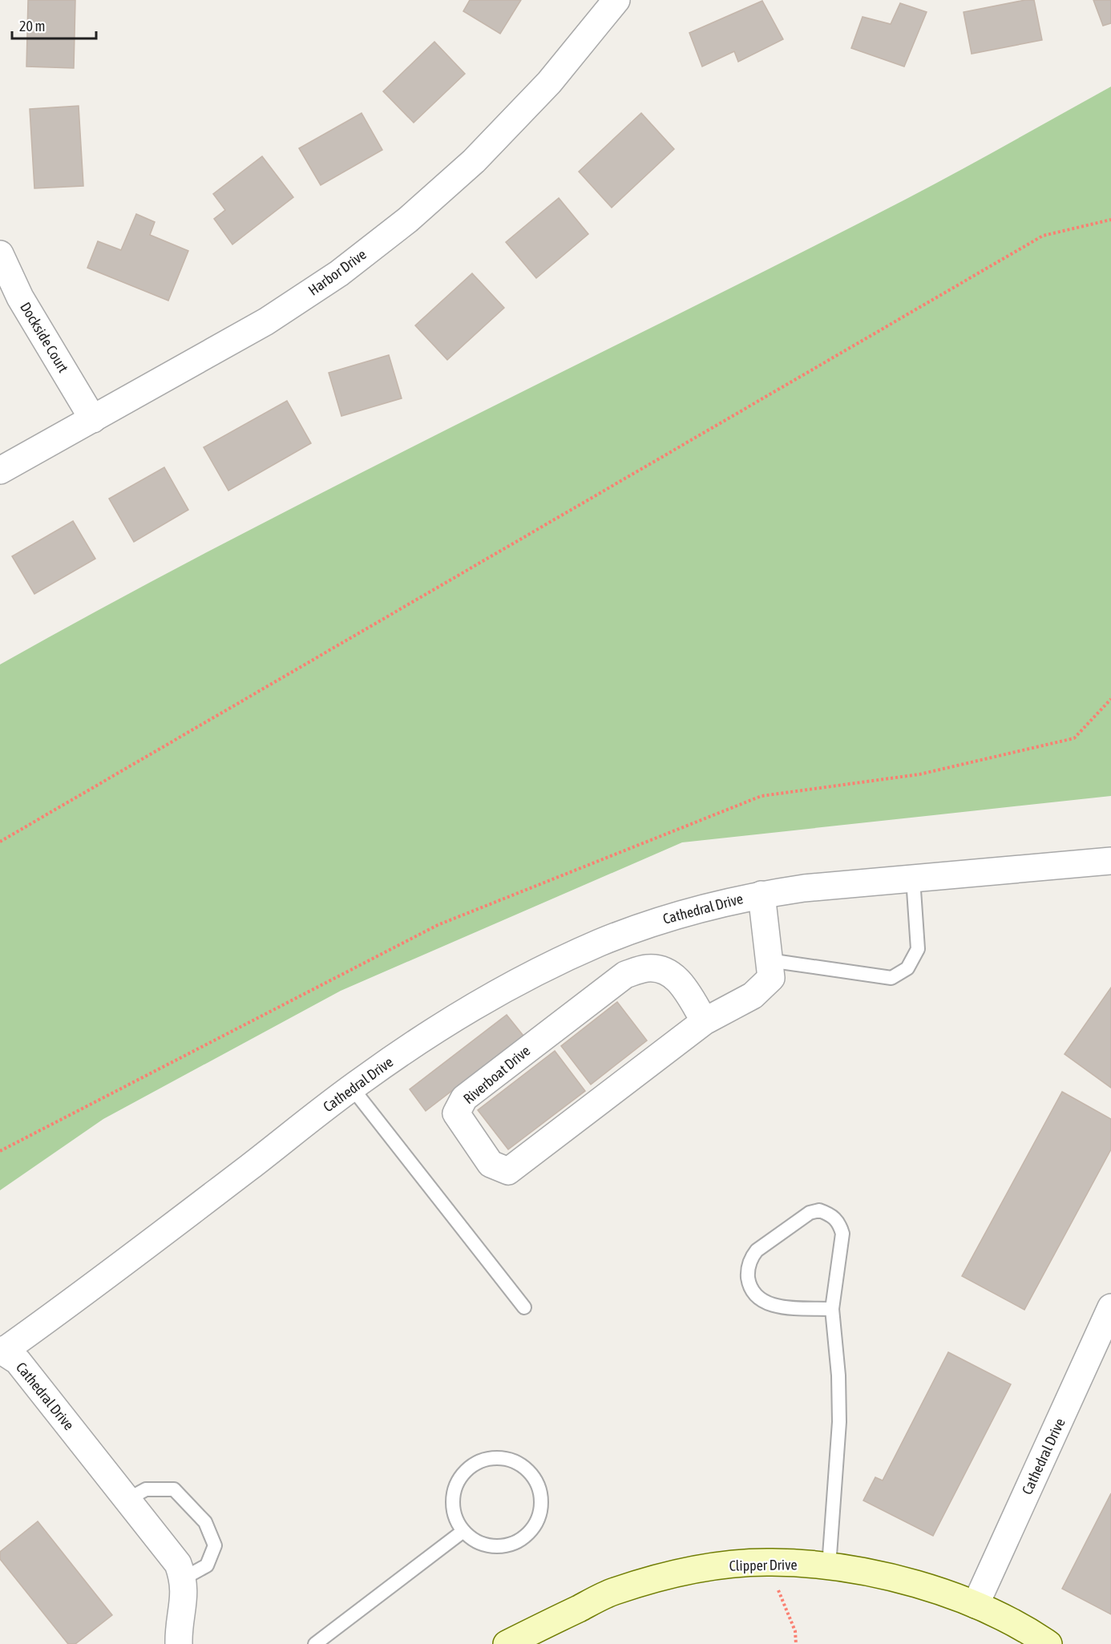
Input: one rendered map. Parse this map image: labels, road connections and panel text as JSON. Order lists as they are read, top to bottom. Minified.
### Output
{"streets":{"street":["Harbor Drive","Dockside Court","Cathedral Drive","Riverboat Drive","Clipper Drive"]},"crossings":[["Harbor Drive","Dockside Court"],["Cathedral Drive","Riverboat Drive"],["Cathedral Drive","Clipper Drive"]],"scale_bar":"20 m"}
